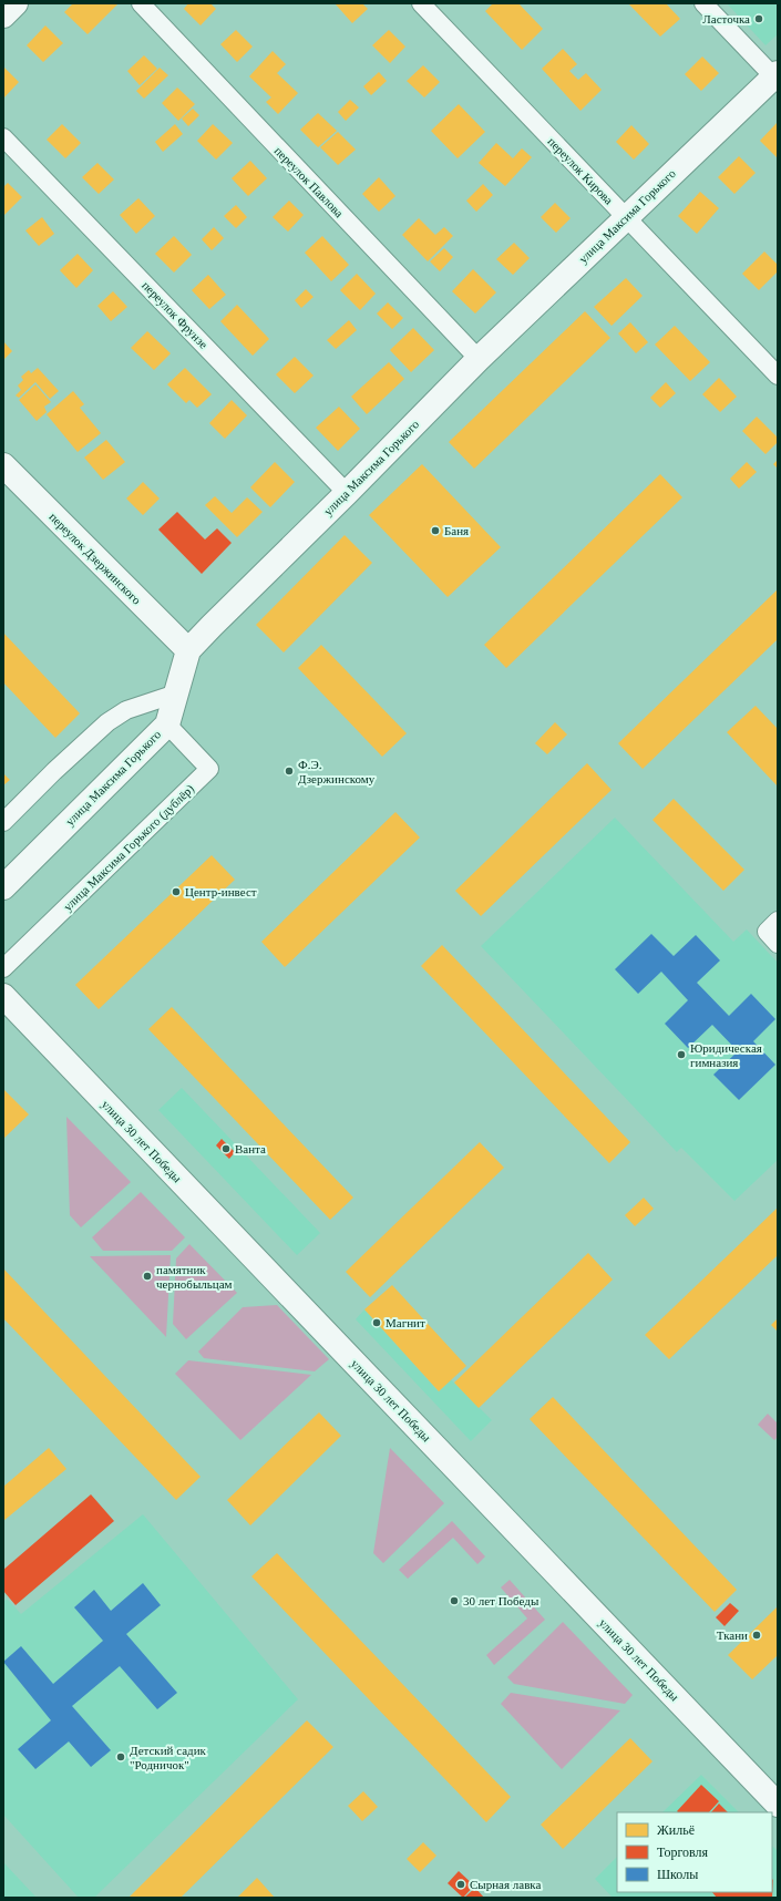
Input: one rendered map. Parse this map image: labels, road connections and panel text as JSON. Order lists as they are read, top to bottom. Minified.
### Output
{"streets":{"street":["переулок Кирова","переулок Павлова","улица Максима Горького","переулок Фрунзе","переулок Дзержинского","улица Максима Горького (дублёр)","улица 30 лет Победы"]},"crossings":[["переулок Кирова","улица Максима Горького"],["переулок Павлова","улица Максима Горького"],["улица Максима Горького","переулок Фрунзе"],["улица Максима Горького","переулок Дзержинского"],["улица Максима Горького","улица Максима Горького (дублёр)"]],"places":["Ласточка","Баня","Ф.Э. Дзержинскому","Центр-инвест","Юридическая гимназия","Ванта","памятник чернобыльцам","Магнит","30 лет Победы","Ткани","Детский садик \"Родничок\"","Сырная лавка"],"legend":["Жильё","Торговля","Школы"]}
